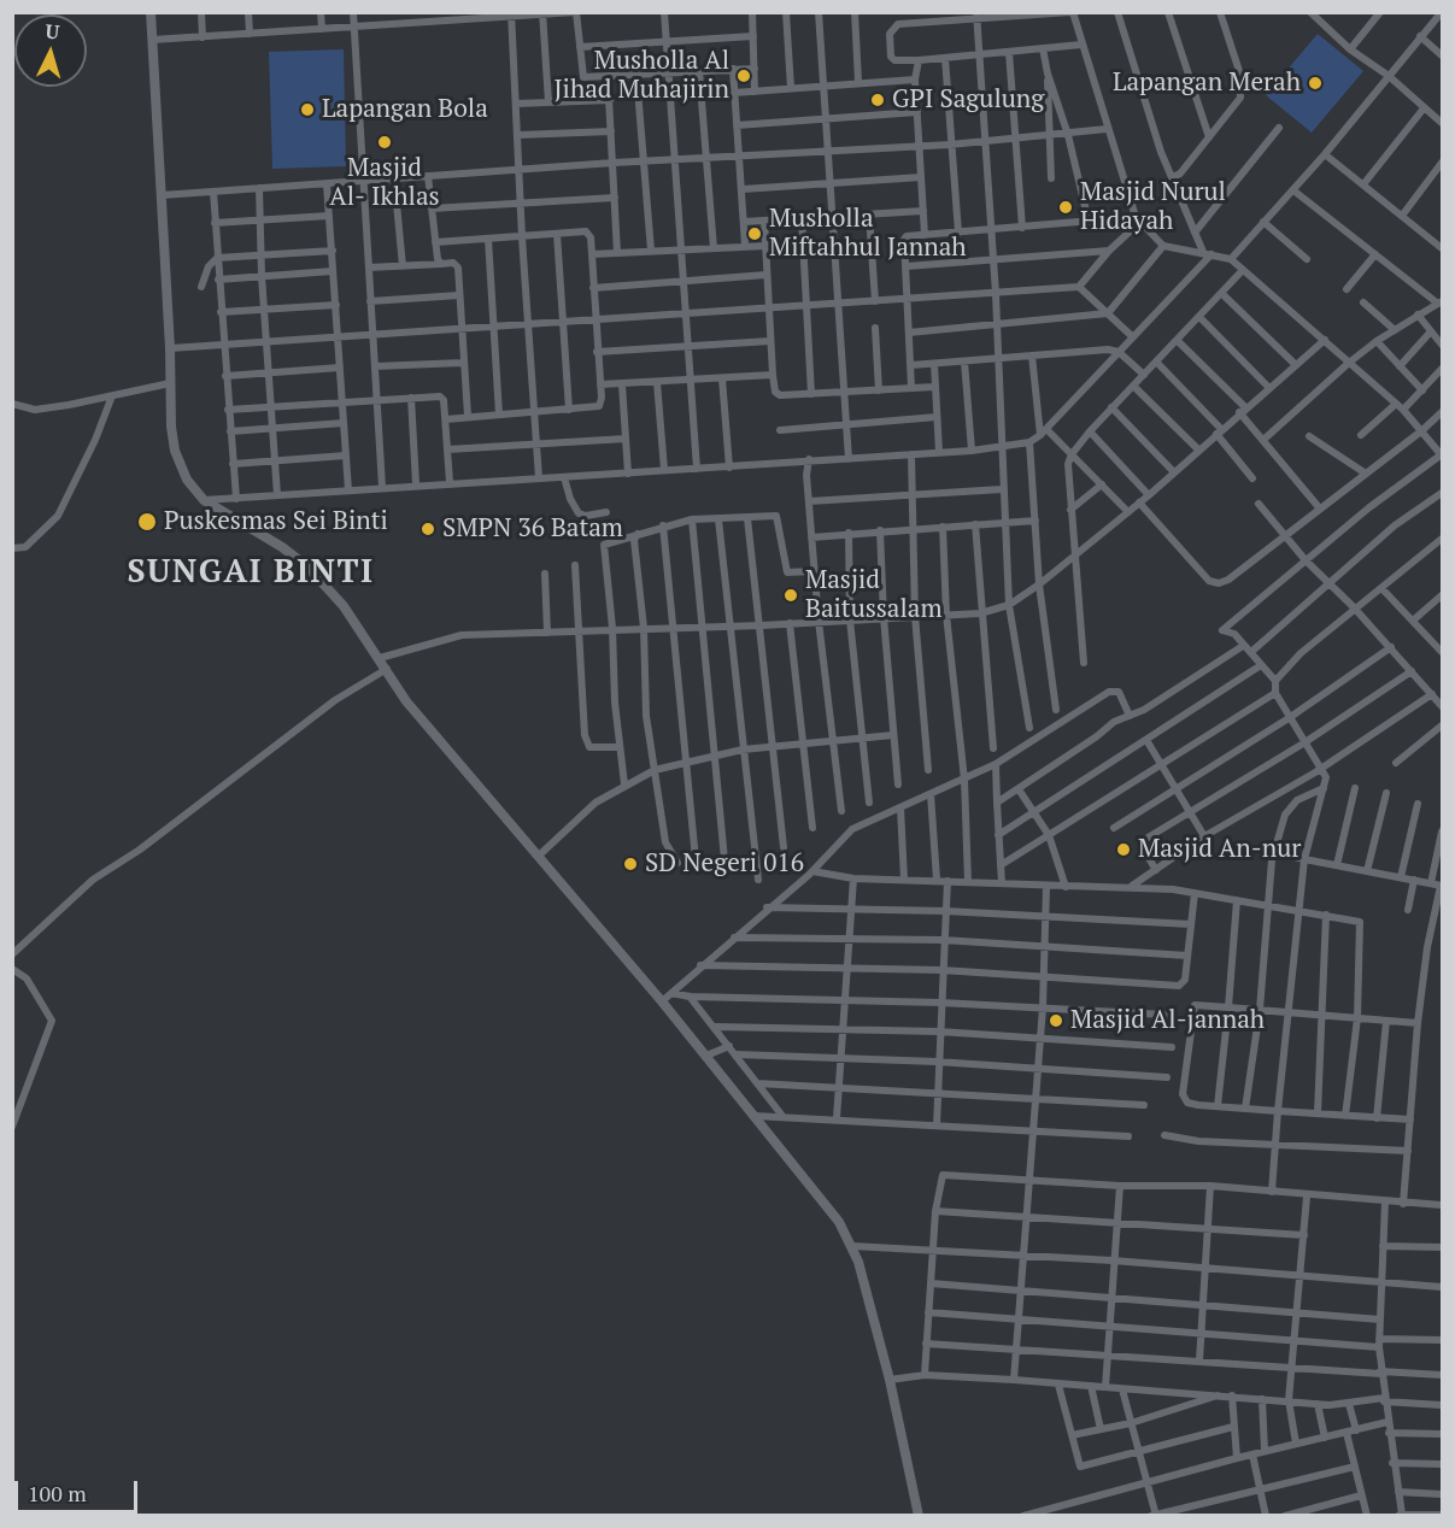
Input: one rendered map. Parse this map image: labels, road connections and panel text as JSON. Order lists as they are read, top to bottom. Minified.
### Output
{"districts":["SUNGAI BINTI"],"places":["Musholla Al Jihad Muhajirin","Lapangan Merah","GPI Sagulung","Lapangan Bola","Masjid Al- Ikhlas","Masjid Nurul Hidayah","Musholla Miftahhul Jannah","Puskesmas Sei Binti","SMPN 36 Batam","Masjid Baitussalam","Masjid An-nur","SD Negeri 016","Masjid Al-jannah"],"scale_bar":"100 m","north":"top"}
